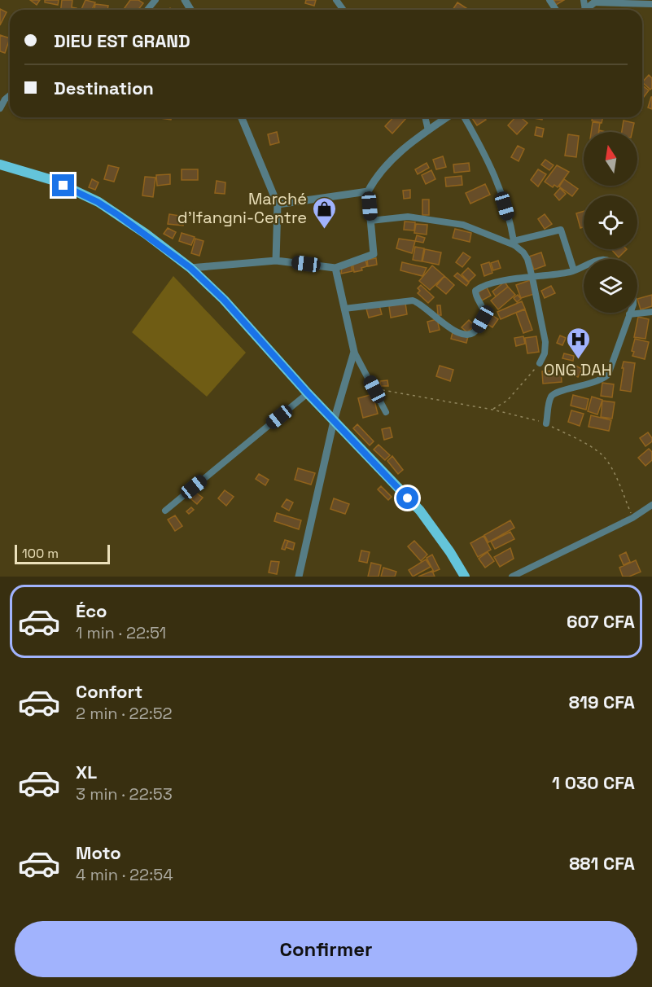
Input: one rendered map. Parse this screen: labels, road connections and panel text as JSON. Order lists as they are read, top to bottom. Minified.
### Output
{"places":{"shop":["Marché d'Ifangni-Centre"],"hospital":["ONG DAH"]},"scale_bar":"100 m","north":"top","page":{"banner":["DIEU EST GRAND","Destination"],"scale":"100 m","list":[{"name":"Éco","note":"1 min · 22:51","value":"607 CFA"},{"name":"Confort","note":"2 min · 22:52","value":"819 CFA"},{"name":"XL","note":"3 min · 22:53","value":"1 030 CFA"},{"name":"Moto","note":"4 min · 22:54","value":"881 CFA"}],"buttons":"Confirmer"}}
